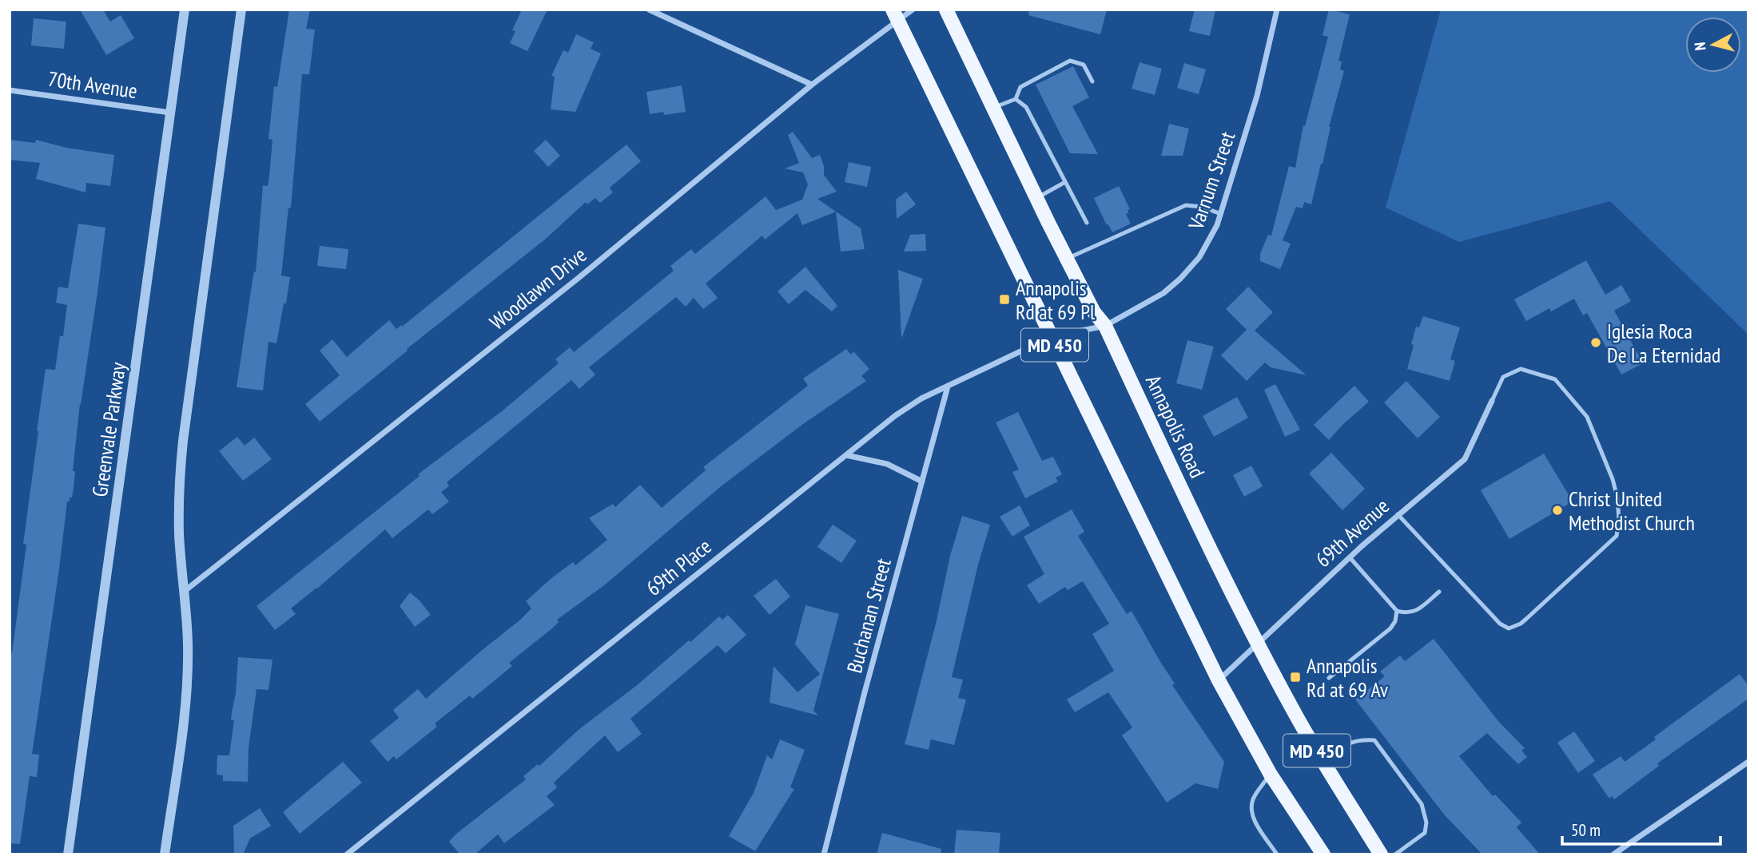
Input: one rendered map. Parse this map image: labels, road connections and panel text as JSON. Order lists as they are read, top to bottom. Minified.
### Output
{"streets":{"main road":["MD 450","Annapolis Road"],"street":["70th Avenue","Varnum Street","Woodlawn Drive","Greenvale Parkway","69th Avenue","69th Place","Buchanan Street"]},"crossings":[["70th Avenue","Greenvale Parkway"],["Varnum Street","MD 450"],["Varnum Street","Annapolis Road"],["Varnum Street","69th Place"],["Woodlawn Drive","MD 450"],["MD 450","69th Avenue"],["MD 450","69th Place"],["Annapolis Road","69th Avenue"],["69th Place","Buchanan Street"]],"places":{"transit":["Annapolis Rd at 69 Pl","Annapolis Rd at 69 Av"],"other":["Iglesia Roca De La Eternidad","Christ United Methodist Church"]},"scale_bar":"50 m","north":"left"}
